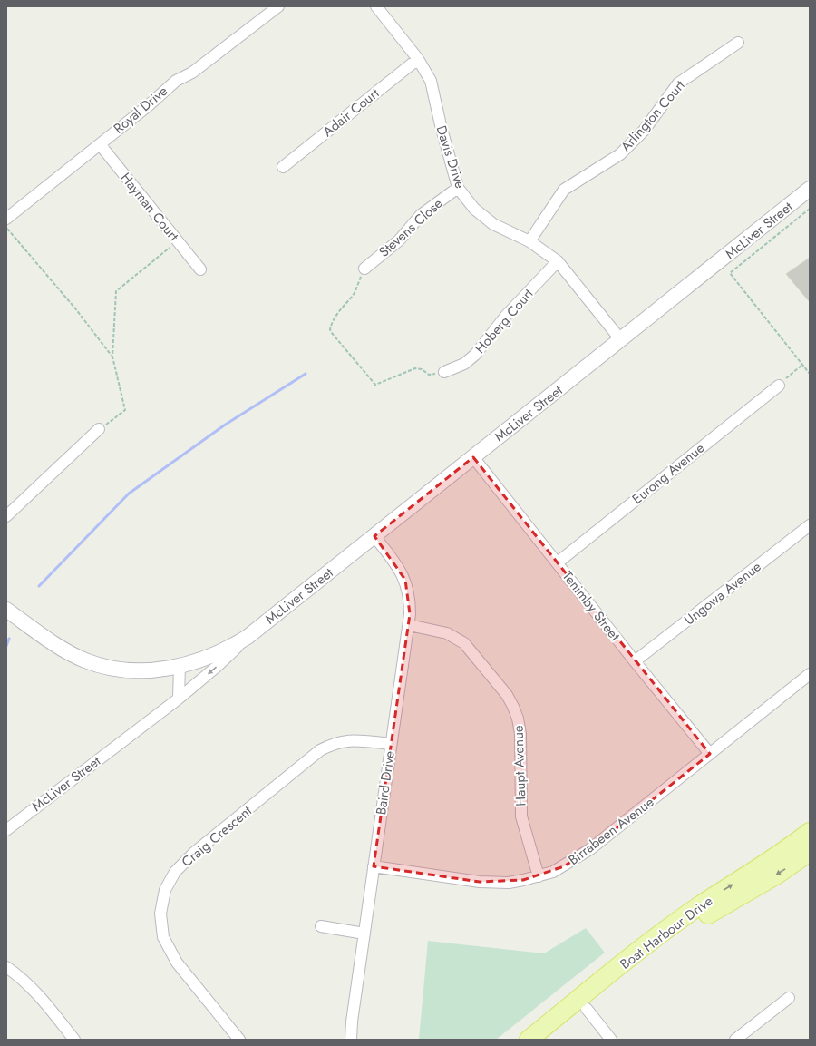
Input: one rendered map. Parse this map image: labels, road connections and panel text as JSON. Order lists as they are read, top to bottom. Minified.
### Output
{"streets":{"main road":["Boat Harbour Drive"],"street":["Royal Drive","Adair Court","Arlington Court","Davis Drive","Hayman Court","Stevens Close","McLiver Street","Hoberg Court","Eurong Avenue","Ungowa Avenue","Tenimby Street","Haupt Avenue","Baird Drive","Birrabeen Avenue","Craig Crescent"]},"crossings":[["Royal Drive","Hayman Court"],["Adair Court","Davis Drive"],["Arlington Court","Davis Drive"],["Davis Drive","Stevens Close"],["Davis Drive","McLiver Street"],["Davis Drive","Hoberg Court"],["McLiver Street","Tenimby Street"],["McLiver Street","Baird Drive"],["Eurong Avenue","Tenimby Street"],["Ungowa Avenue","Tenimby Street"],["Tenimby Street","Birrabeen Avenue"],["Haupt Avenue","Baird Drive"],["Haupt Avenue","Birrabeen Avenue"],["Baird Drive","Birrabeen Avenue"],["Baird Drive","Craig Crescent"]]}
